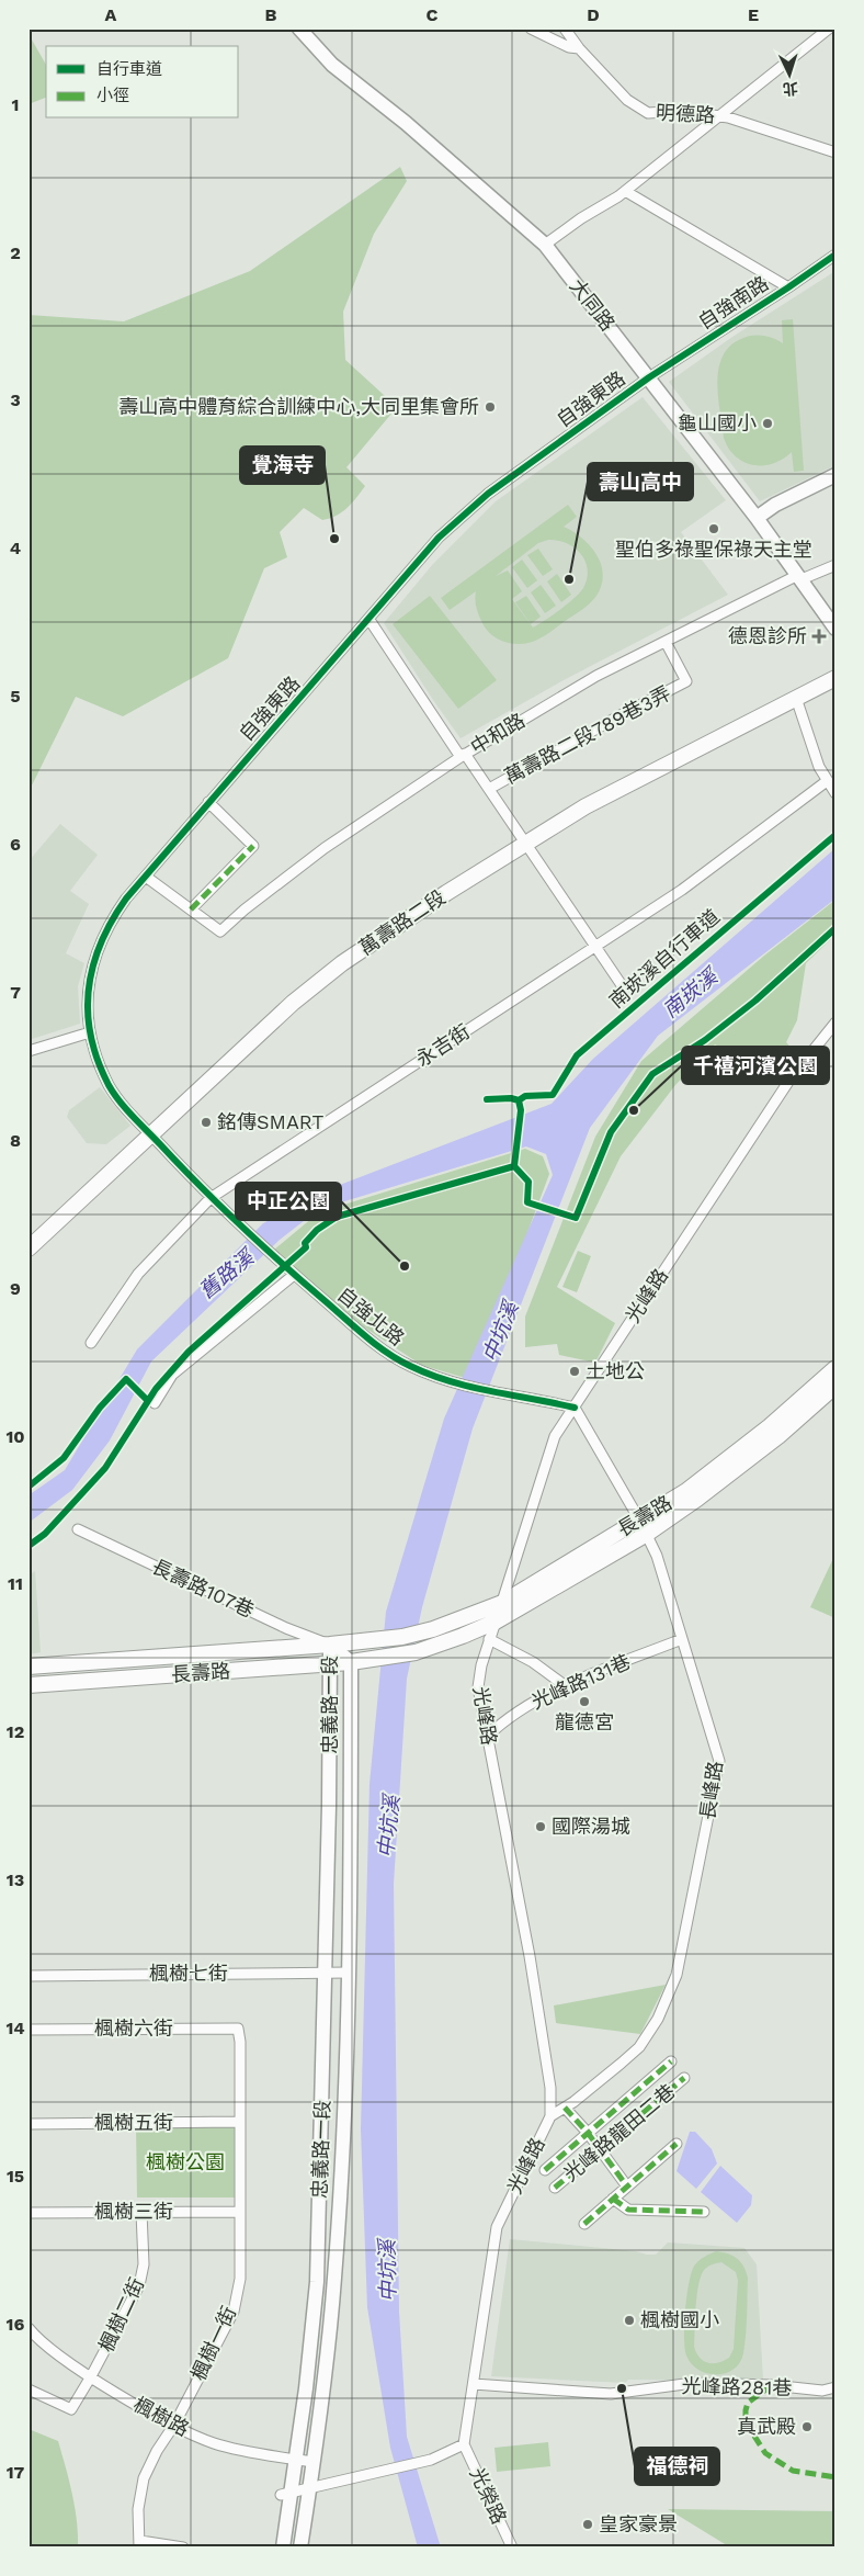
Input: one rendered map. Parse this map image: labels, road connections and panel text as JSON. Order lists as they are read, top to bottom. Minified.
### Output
{"streets":{"main road":["大同路","萬壽路二段","長壽路","忠義路一段"],"street":["明德路","自強南路","自強東路","中和路","萬壽路二段789巷3弄","永吉街","光峰路","自強北路","長壽路107巷","光峰路131巷","長峰路","楓樹七街","楓樹六街","楓樹五街","光峰路龍田二巷","楓樹三街","楓樹二街","楓樹一街","光峰路281巷","楓樹路","光榮路"],"cycle path":["南崁溪自行車道"]},"crossings":[["自強南路","大同路"],["自強南路","自強東路"],["大同路","自強東路"],["大同路","中和路"],["自強東路","萬壽路二段"],["中和路","萬壽路二段789巷3弄"],["永吉街","自強北路"],["光峰路","自強北路"],["光峰路","長壽路"],["光峰路","光峰路131巷"],["光峰路","長峰路"],["光峰路","光峰路281巷"],["光峰路","光榮路"],["自強北路","長峰路"],["長壽路","長壽路107巷"],["長壽路","忠義路一段"],["長壽路","長峰路"],["長壽路107巷","忠義路一段"],["光峰路131巷","長峰路"],["忠義路一段","楓樹七街"],["忠義路一段","楓樹路"],["楓樹六街","楓樹一街"],["楓樹五街","楓樹一街"],["楓樹三街","楓樹二街"],["楓樹三街","楓樹一街"],["楓樹二街","楓樹路"],["楓樹一街","楓樹路"]],"water":["南崁溪","舊路溪","中坑溪"],"parks":["楓樹公園"],"places":{"other":["壽山高中體育綜合訓練中心,大同里集會所","龜山國小","聖伯多祿聖保祿天主堂","覺海寺","壽山高中","千禧河濱公園","銘傳SMART","中正公園","土地公","龍德宮","國際湯城","楓樹國小","福德祠","真武殿","皇家豪景"],"health":["德恩診所"]},"legend":["自行車道","小徑"],"north":"bottom","grid":{"columns":["A","B","C","D","E"],"rows":["1","2","3","4","5","6","7","8","9","10","11","12","13","14","15","16","17"]}}
